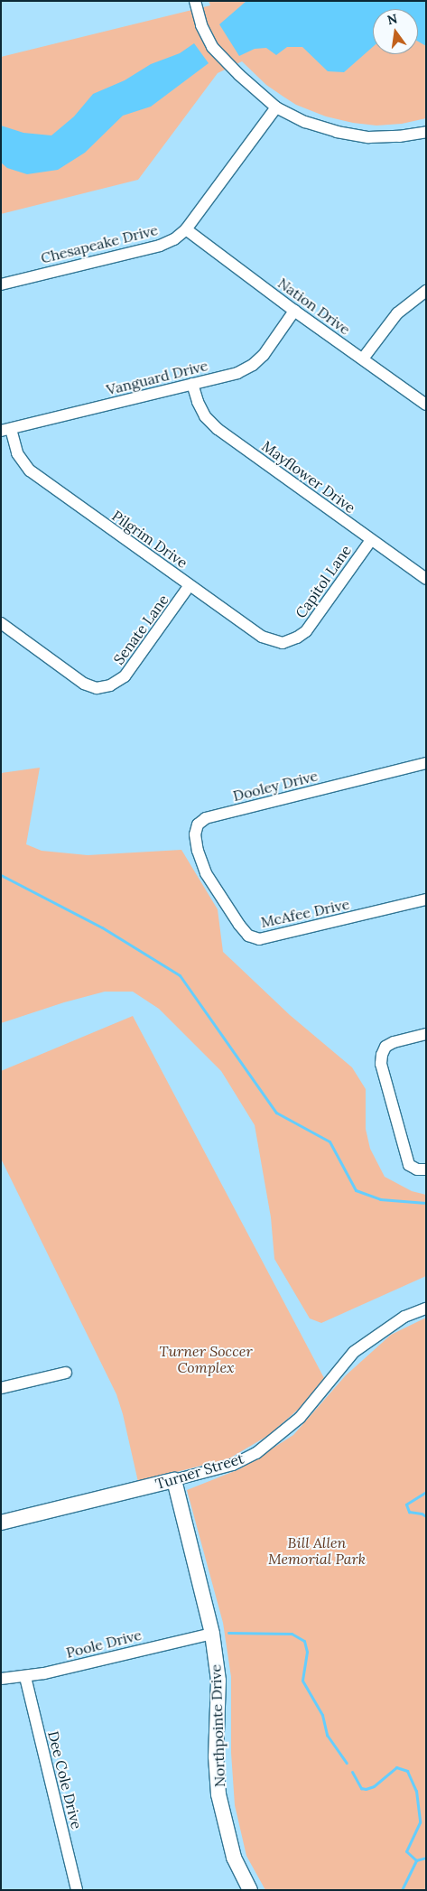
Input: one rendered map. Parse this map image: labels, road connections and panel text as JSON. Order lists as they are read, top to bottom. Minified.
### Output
{"streets":{"street":["Chesapeake Drive","Nation Drive","Vanguard Drive","Mayflower Drive","Pilgrim Drive","Capitol Lane","Senate Lane","Dooley Drive","McAfee Drive","Turner Street","Poole Drive","Northpointe Drive","Dee Cole Drive"]},"crossings":[["Chesapeake Drive","Nation Drive"],["Nation Drive","Vanguard Drive"],["Vanguard Drive","Mayflower Drive"],["Vanguard Drive","Pilgrim Drive"],["Mayflower Drive","Capitol Lane"],["Pilgrim Drive","Capitol Lane"],["Pilgrim Drive","Senate Lane"],["Dooley Drive","McAfee Drive"],["Turner Street","Northpointe Drive"],["Poole Drive","Northpointe Drive"],["Poole Drive","Dee Cole Drive"]],"parks":["Turner Soccer Complex","Bill Allen Memorial Park"],"north":"top"}
